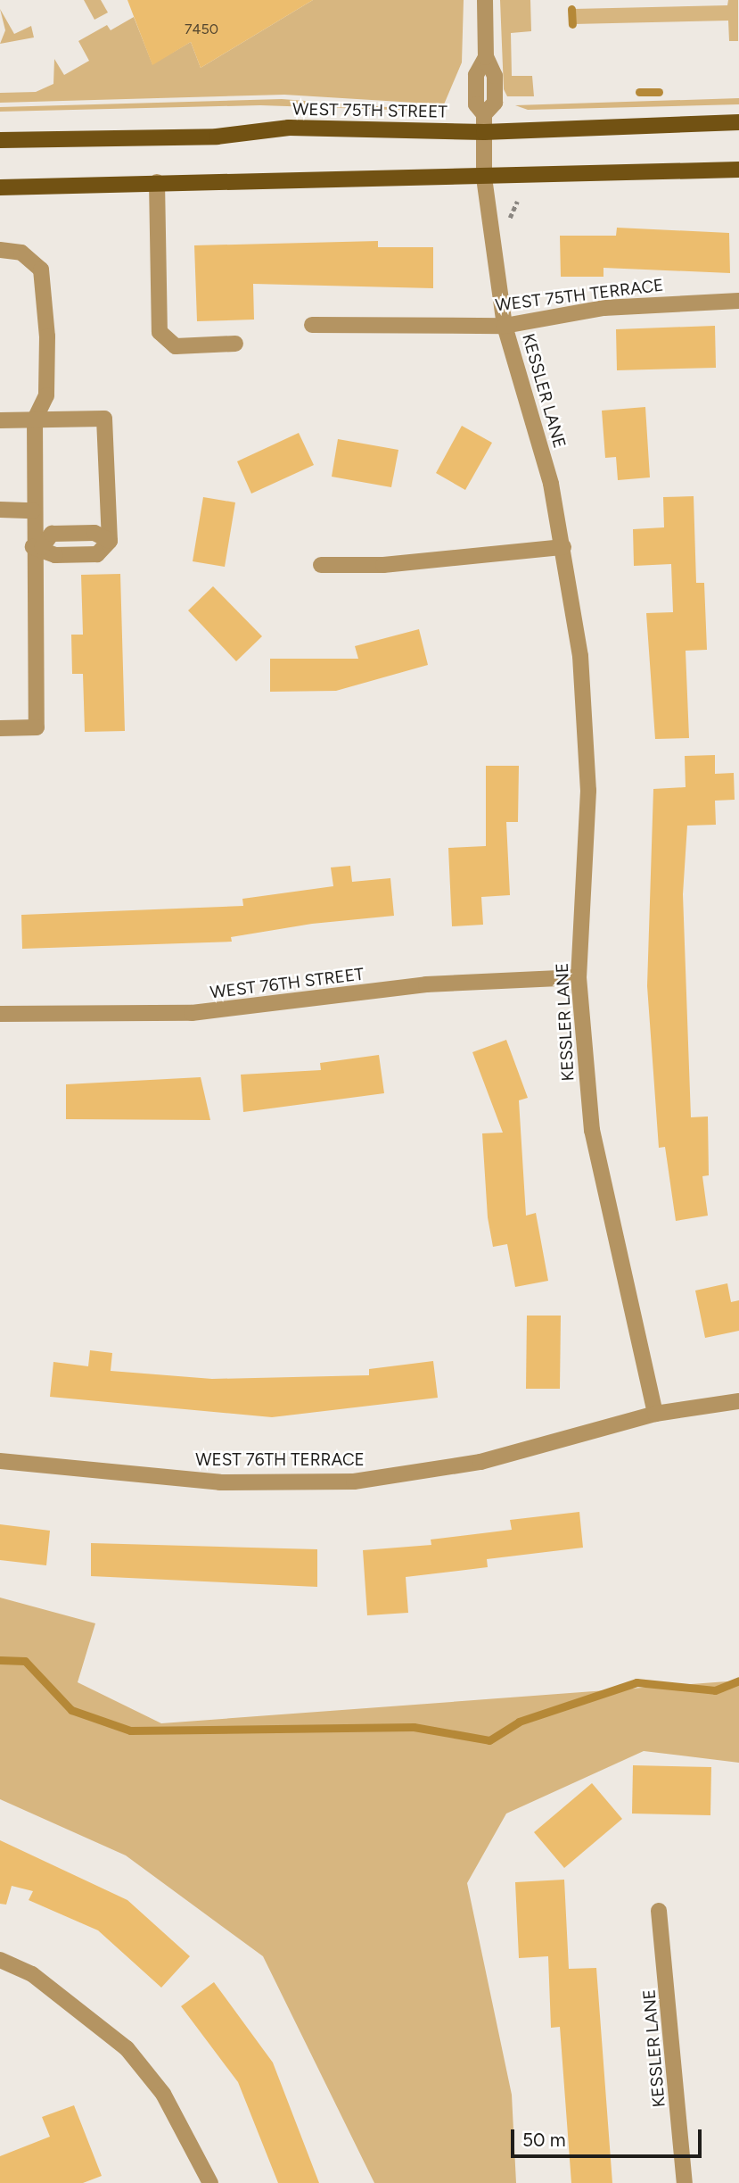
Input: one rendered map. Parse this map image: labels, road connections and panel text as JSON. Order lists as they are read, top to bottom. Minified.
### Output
{"streets":{"main road":["WEST 75TH STREET"],"street":["WEST 75TH TERRACE","KESSLER LANE","WEST 76TH STREET","WEST 76TH TERRACE"]},"crossings":[["WEST 75TH STREET","KESSLER LANE"],["WEST 75TH TERRACE","KESSLER LANE"],["KESSLER LANE","WEST 76TH STREET"],["KESSLER LANE","WEST 76TH TERRACE"]],"house_numbers":["7450"],"scale_bar":"50 m"}
